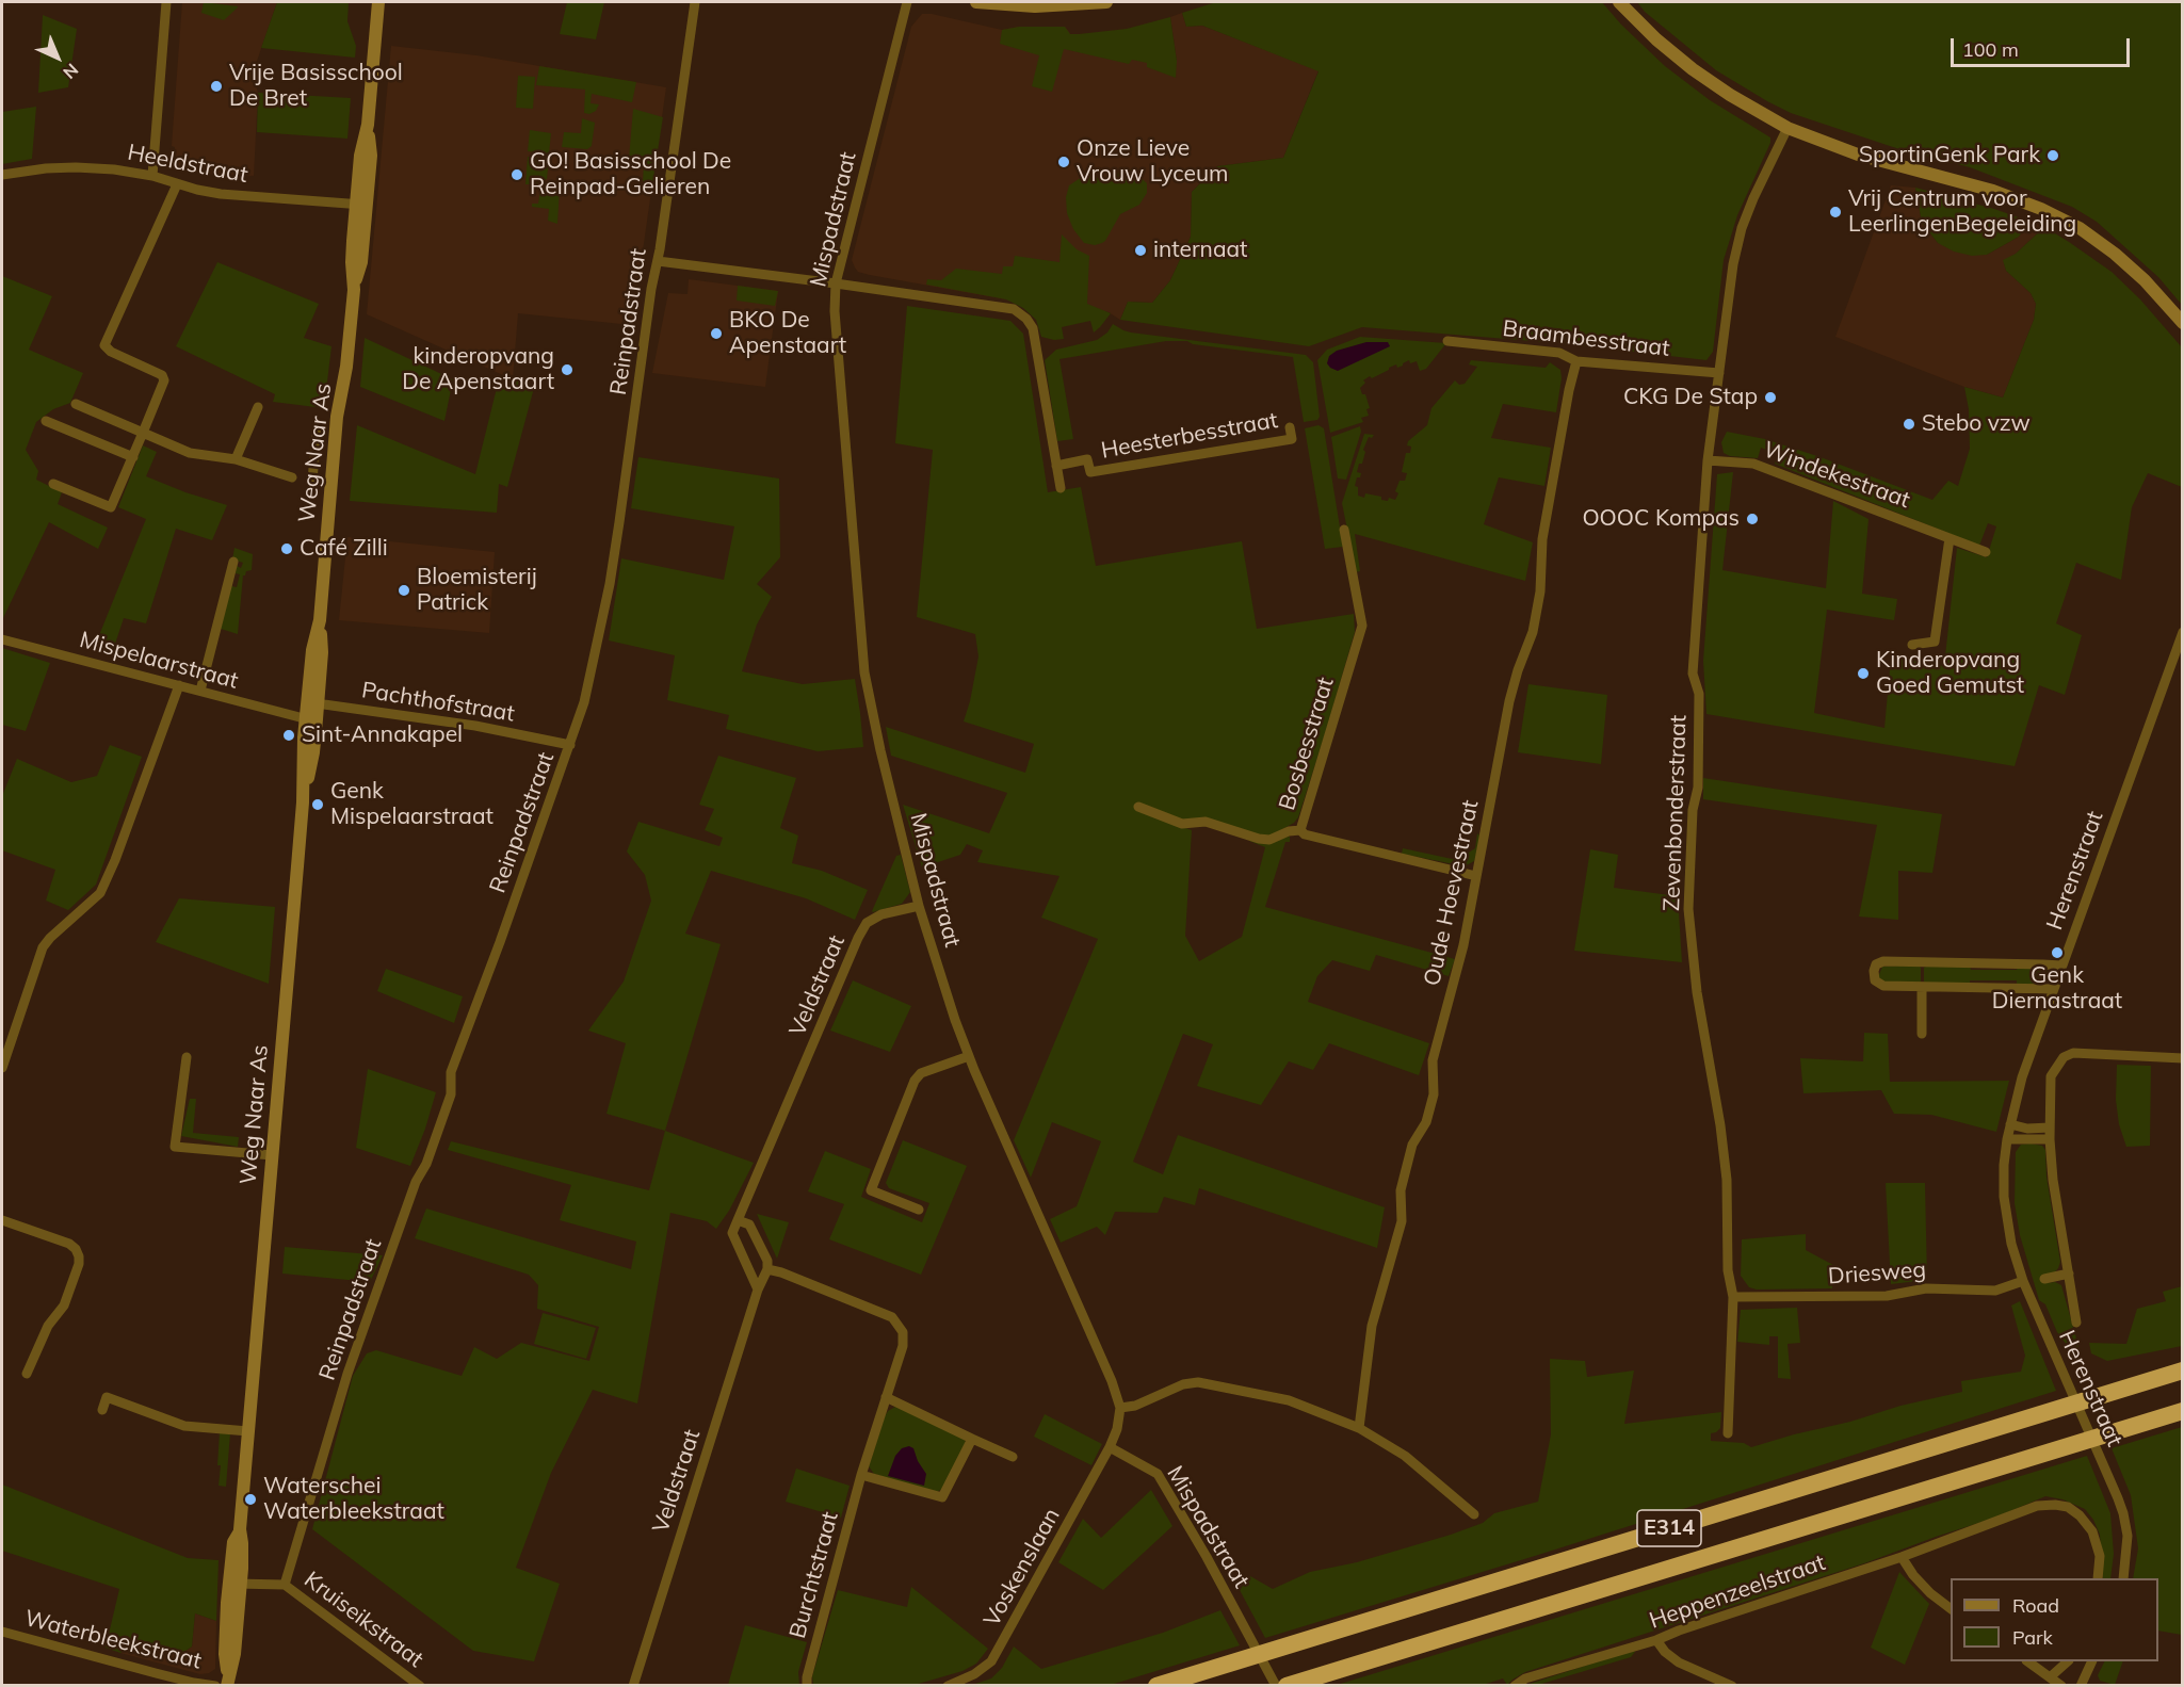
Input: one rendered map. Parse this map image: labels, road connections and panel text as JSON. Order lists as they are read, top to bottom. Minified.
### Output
{"streets":{"highway":["E314"],"main road":["Weg Naar As"],"street":["Heeldstraat","Mispadstraat","Reinpadstraat","Braambesstraat","Heesterbesstraat","Windekestraat","Mispelaarstraat","Pachthofstraat","Bosbesstraat","Zevenbonderstraat","Herenstraat","Oude Hoevestraat","Veldstraat","Driesweg","Voskenslaan","Burchtstraat","Heppenzeelstraat","Kruiseikstraat","Waterbleekstraat"]},"crossings":[["Heeldstraat","Weg Naar As"],["Mispadstraat","Veldstraat"],["Mispadstraat","Voskenslaan"],["Reinpadstraat","Pachthofstraat"],["Reinpadstraat","Kruiseikstraat"],["Braambesstraat","Zevenbonderstraat"],["Braambesstraat","Oude Hoevestraat"],["Weg Naar As","Mispelaarstraat"],["Weg Naar As","Pachthofstraat"],["Weg Naar As","Waterbleekstraat"],["Windekestraat","Zevenbonderstraat"],["Bosbesstraat","Oude Hoevestraat"],["Zevenbonderstraat","Driesweg"],["Herenstraat","Driesweg"],["Veldstraat","Burchtstraat"]],"places":["Vrije Basisschool De Bret","SportinGenk Park","Onze Lieve Vrouw Lyceum","GO! Basisschool De Reinpad-Gelieren","Vrij Centrum voor LeerlingenBegeleiding","internaat","BKO De Apenstaart","kinderopvang De Apenstaart","CKG De Stap","Stebo vzw","OOOC Kompas","Café Zilli","Bloemisterij Patrick","Kinderopvang Goed Gemutst","Sint-Annakapel","Genk Mispelaarstraat","Genk Diernastraat","Waterschei Waterbleekstraat"],"legend":["Road","Park"],"scale_bar":"100 m","north":"bottom right"}
